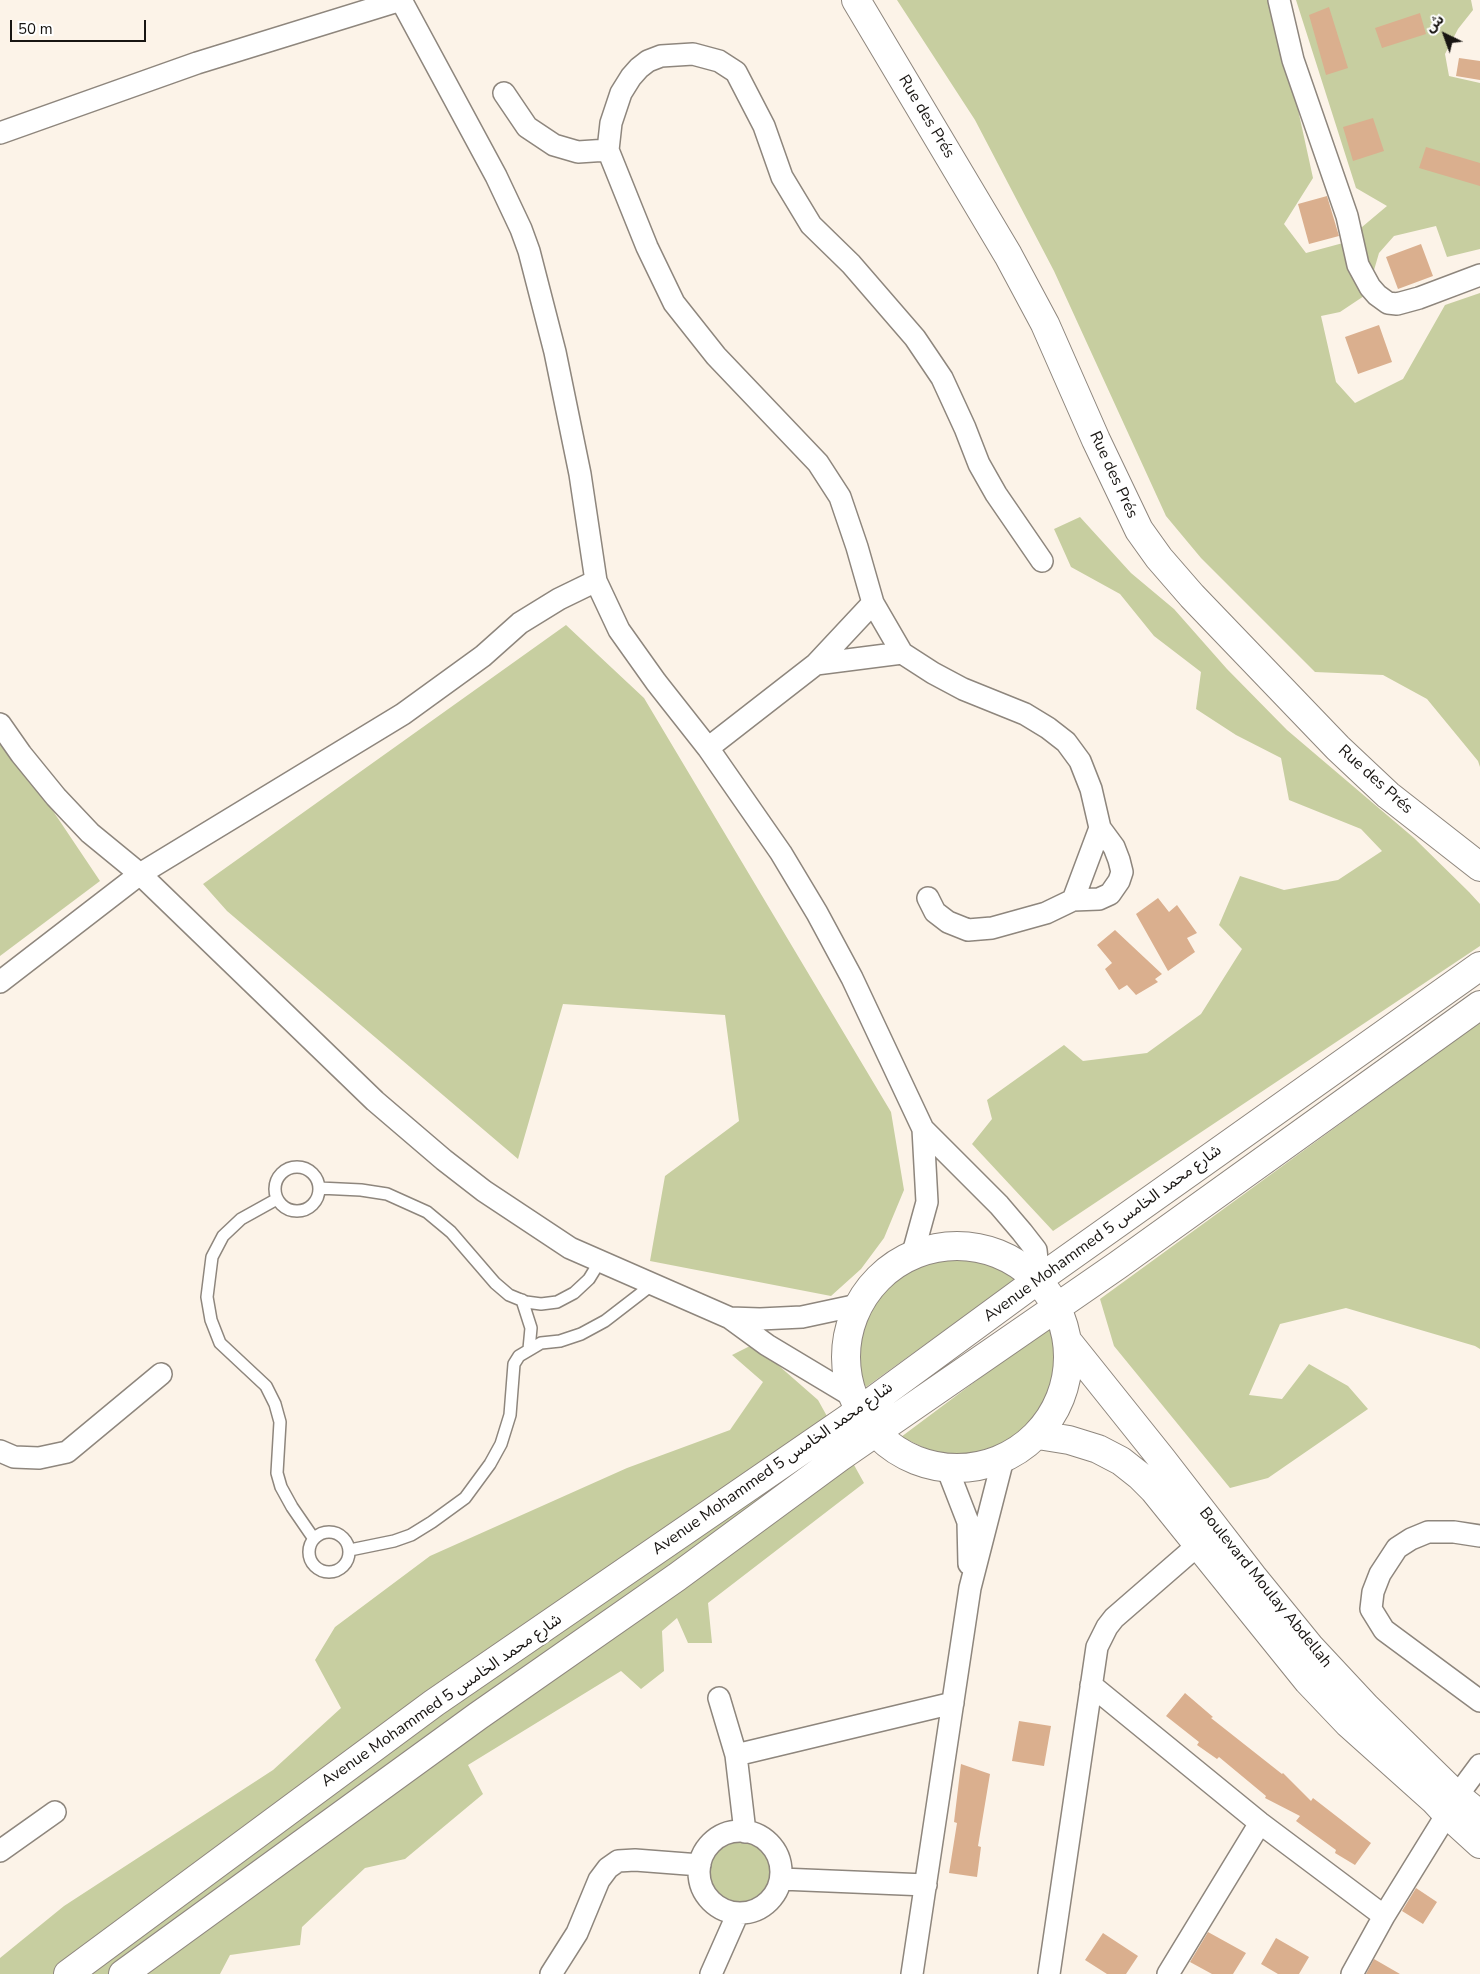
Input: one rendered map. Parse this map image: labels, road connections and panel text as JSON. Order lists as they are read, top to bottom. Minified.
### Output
{"streets":{"main road":["Rue des Prés","Avenue Mohammed 5 شارع محمد الخامس","Boulevard Moulay Abdellah"]},"scale_bar":"50 m","north":"top left"}
